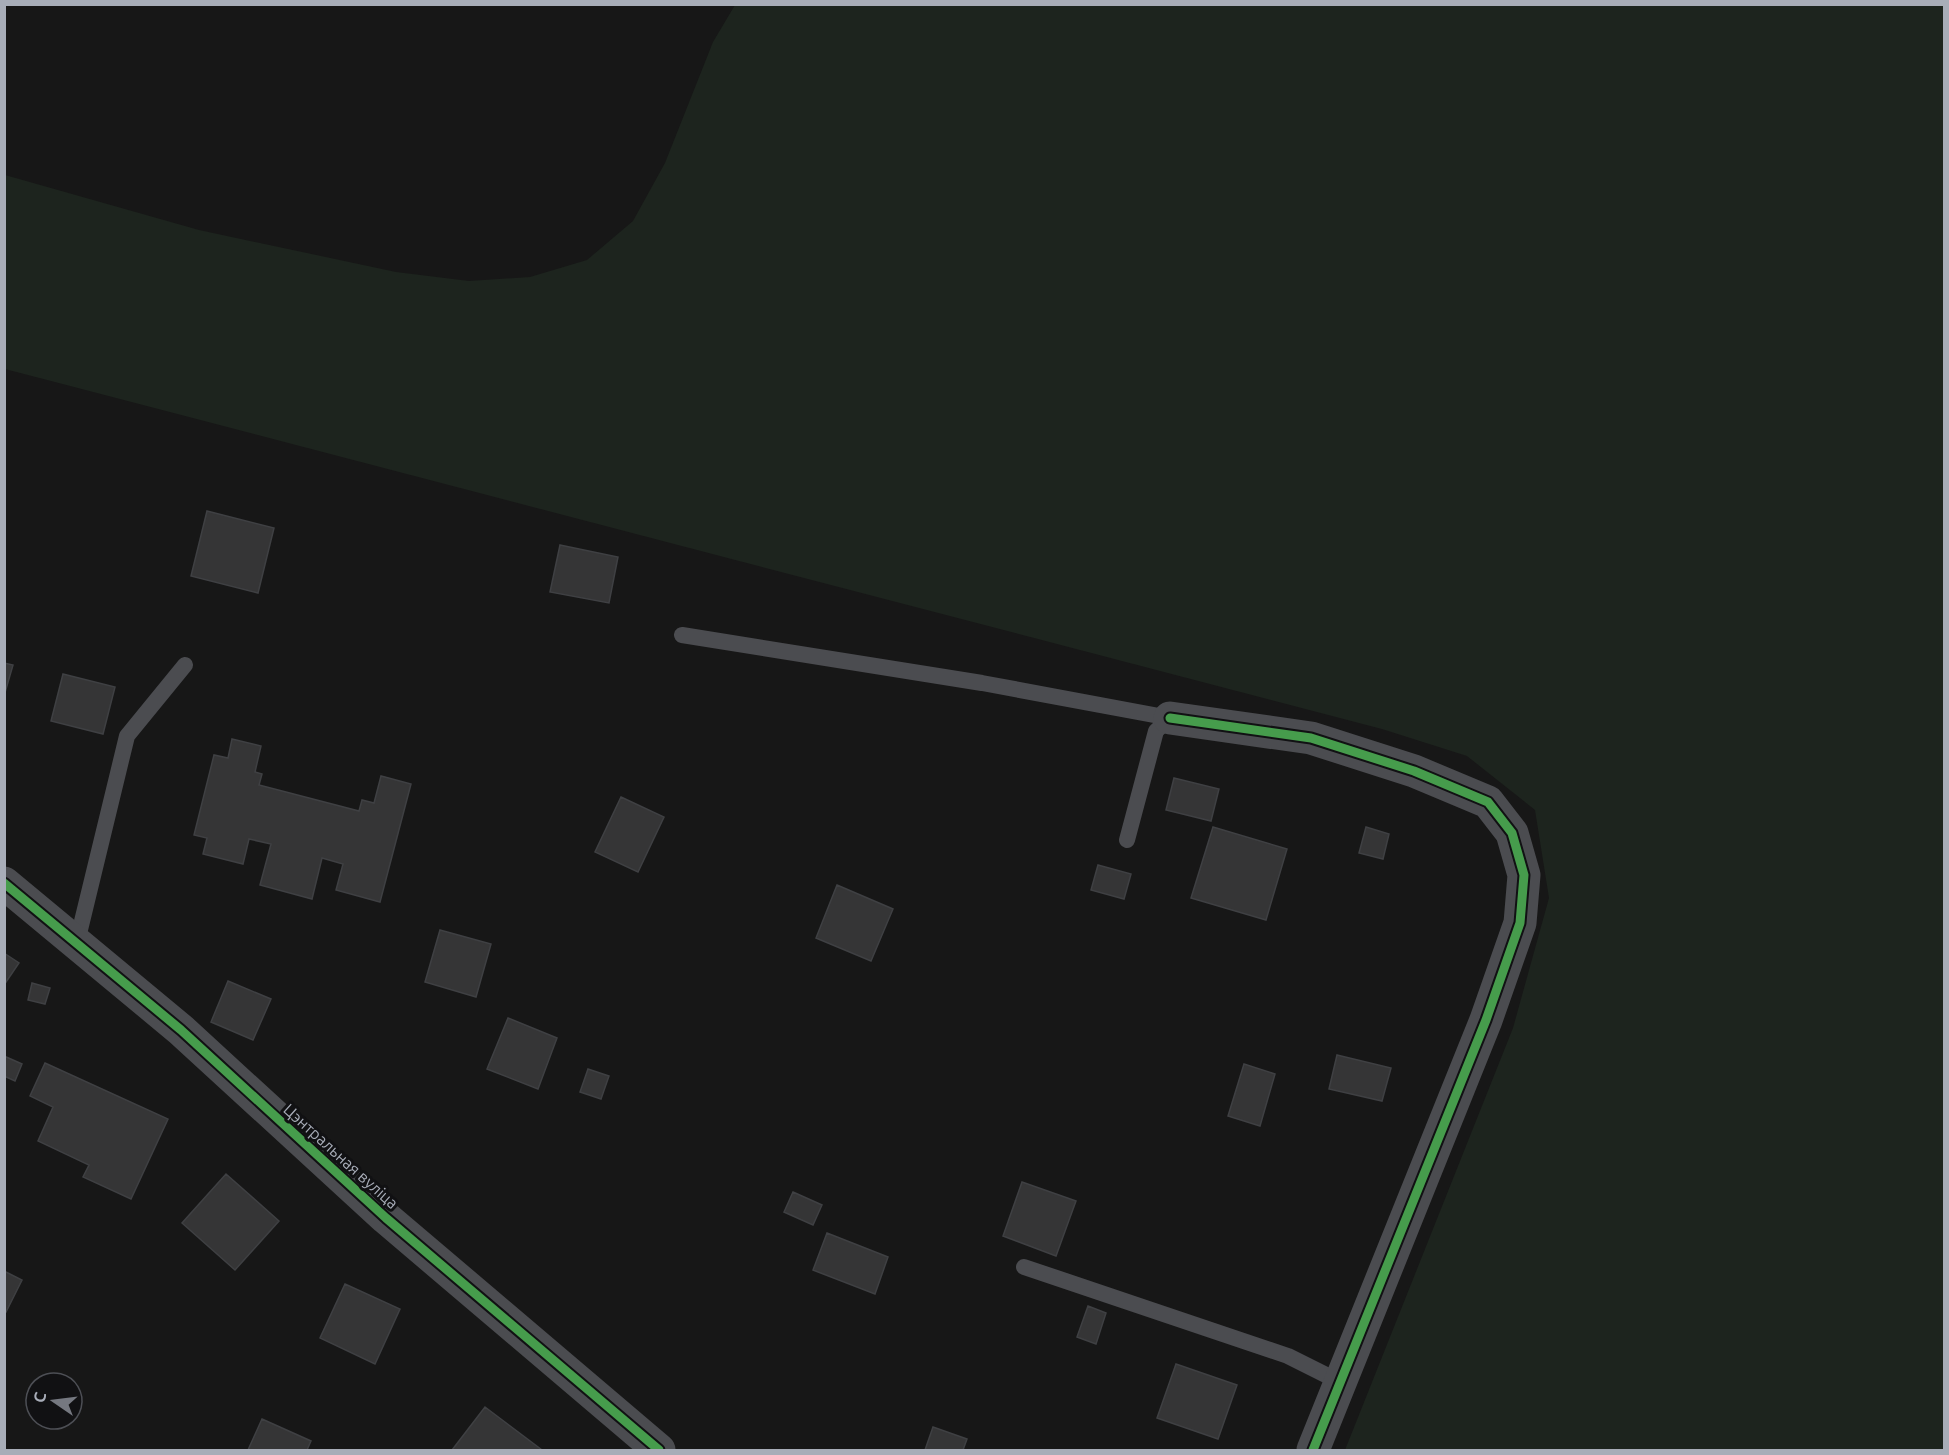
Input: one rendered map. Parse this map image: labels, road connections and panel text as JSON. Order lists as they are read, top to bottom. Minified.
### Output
{"streets":{"street":["Цэнтральная вуліца"]},"north":"left"}
